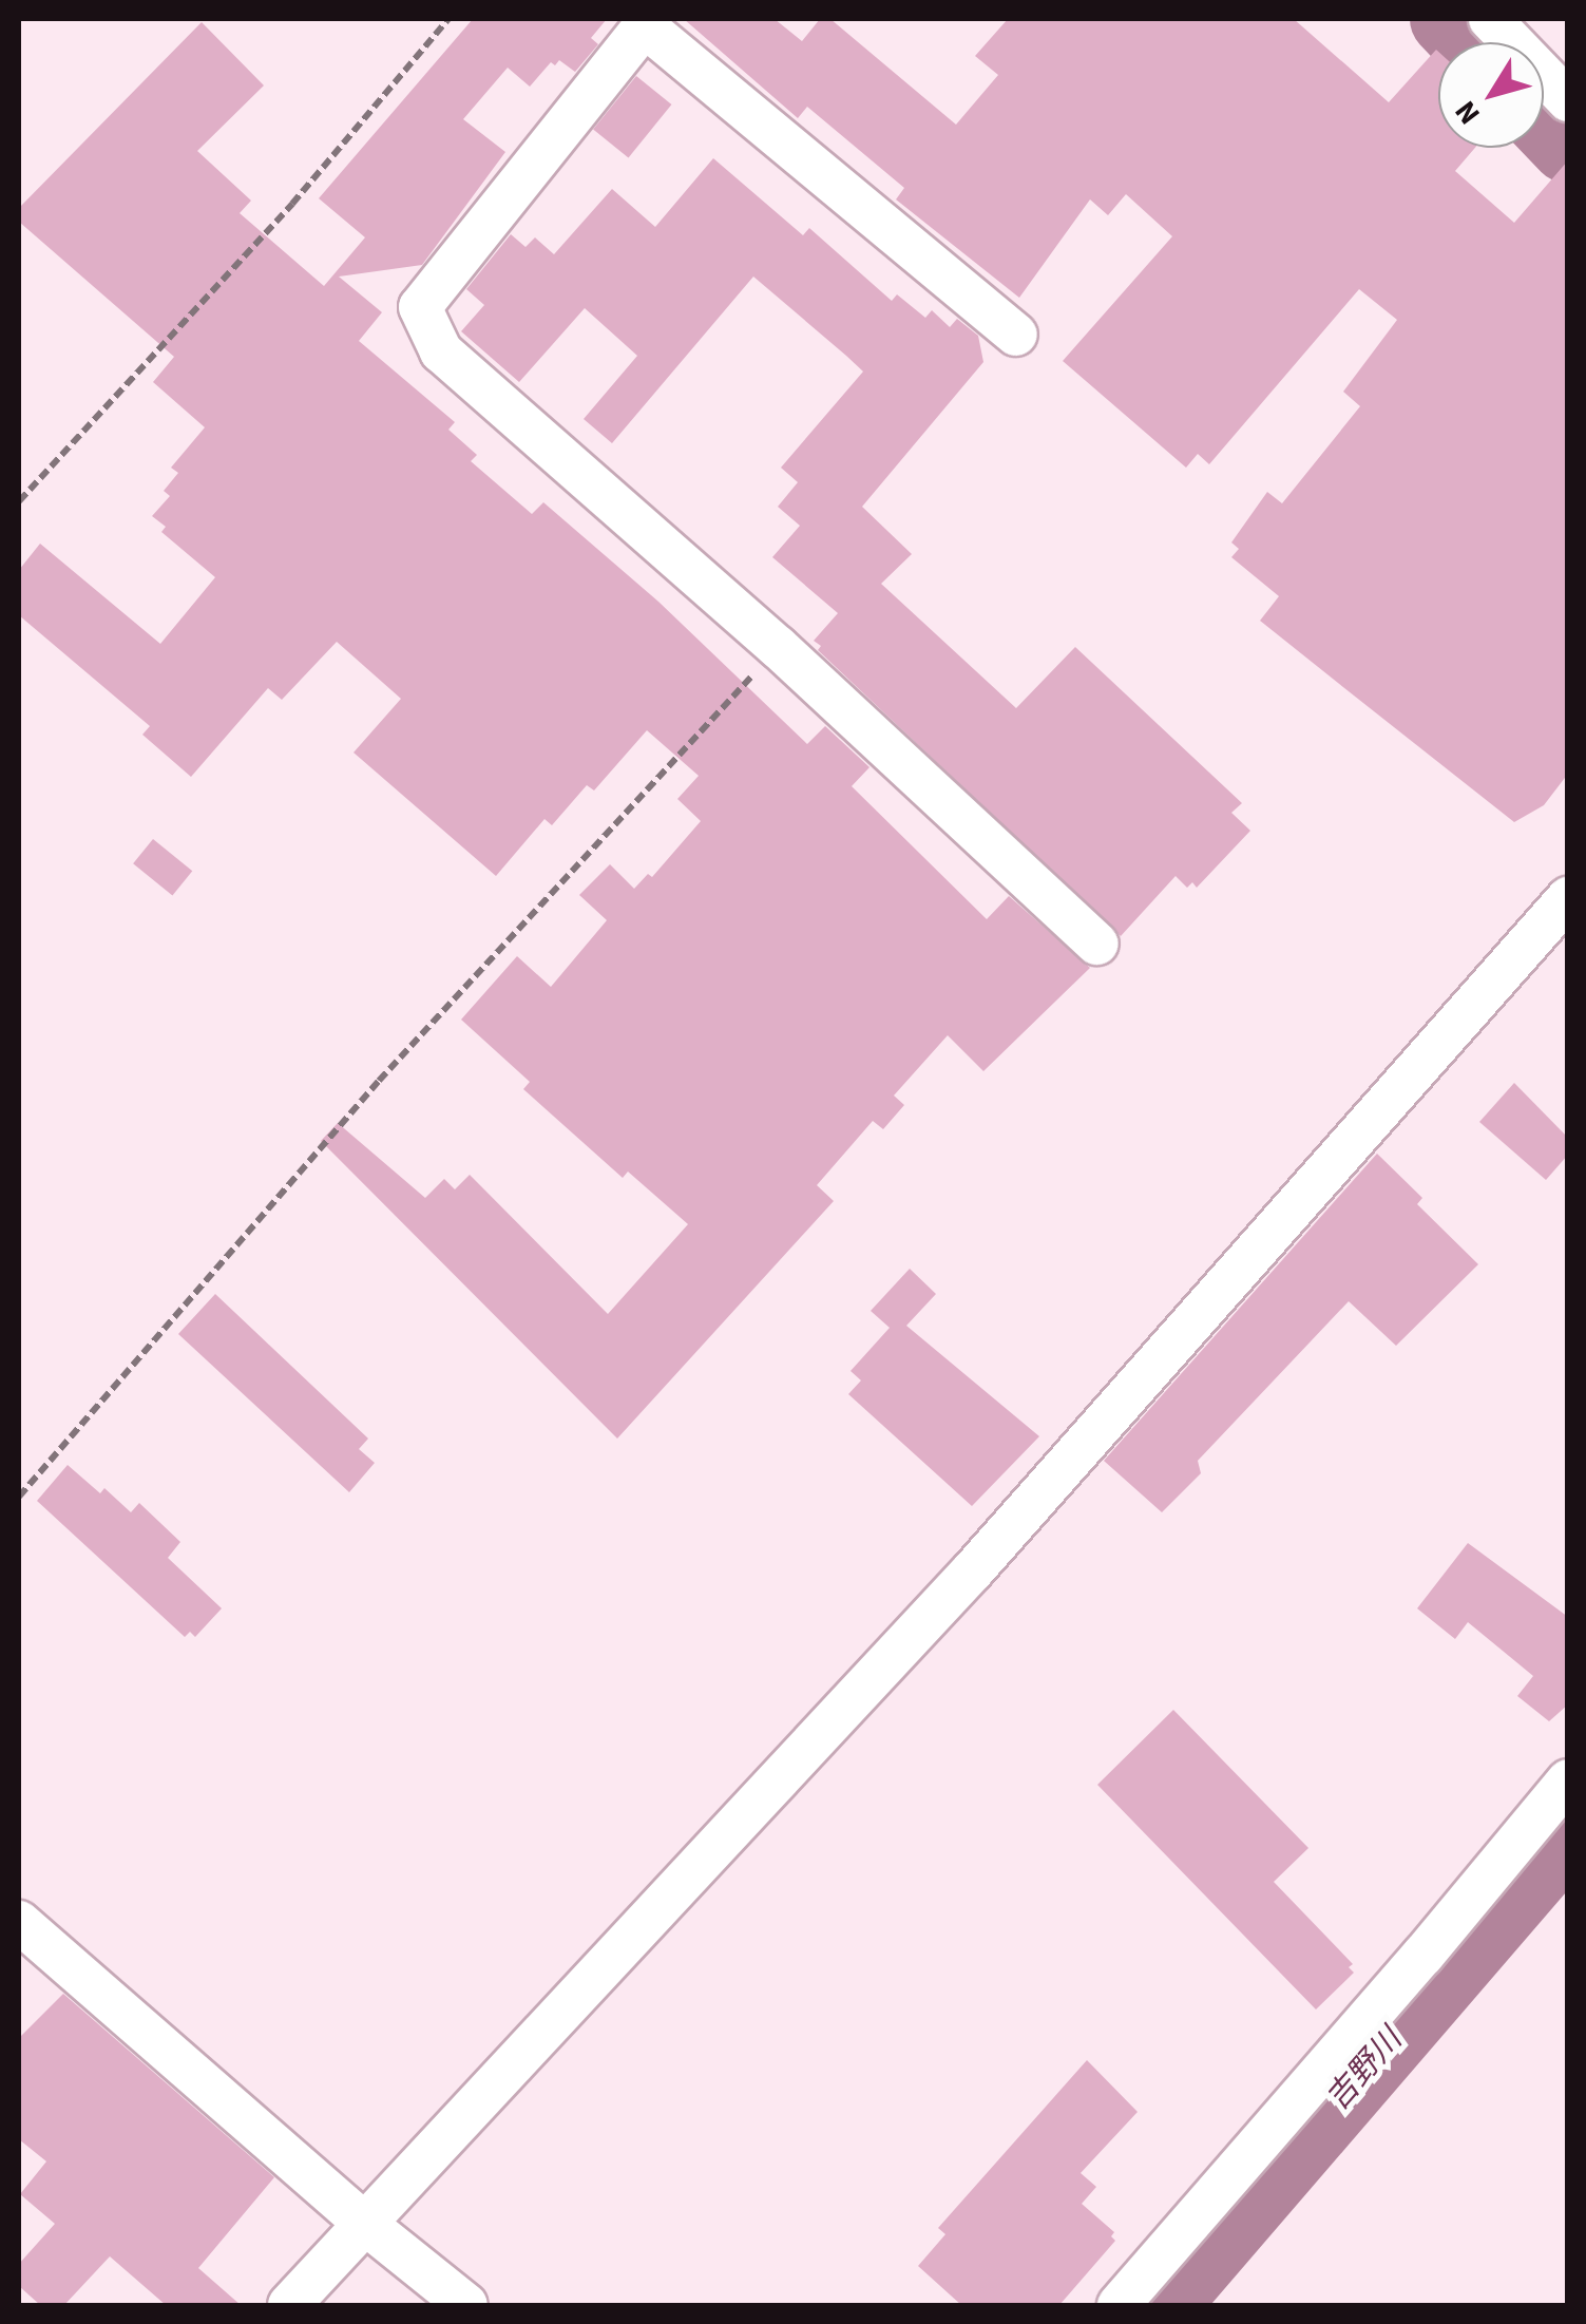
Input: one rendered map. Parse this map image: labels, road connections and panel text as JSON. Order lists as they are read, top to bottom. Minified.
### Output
{"water":["吉野川"],"north":"bottom left"}
